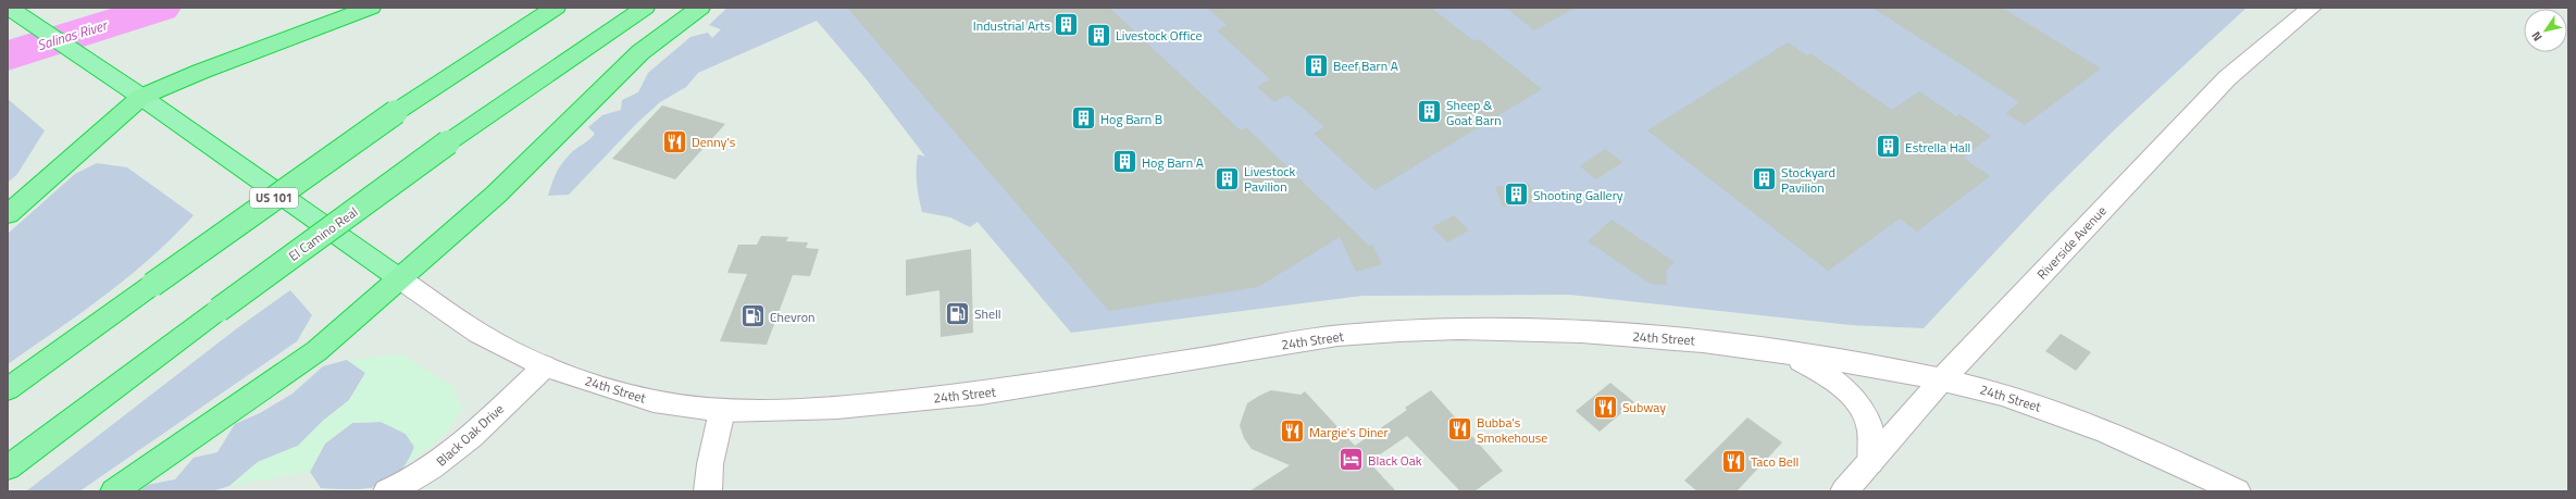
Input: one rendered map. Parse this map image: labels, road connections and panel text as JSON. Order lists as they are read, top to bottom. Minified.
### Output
{"streets":{"highway":["US 101","El Camino Real"],"main road":["Riverside Avenue","24th Street","Black Oak Drive"]},"crossings":[["Riverside Avenue","24th Street"],["24th Street","Black Oak Drive"]],"water":["Salinas River"],"places":{"building":["Industrial Arts","Livestock Office","Beef Barn A","Sheep & Goat Barn","Hog Barn B","Estrella Hall","Hog Barn A","Livestock Pavilion","Stockyard Pavilion","Shooting Gallery"],"restaurant":["Denny's","Subway","Bubba's Smokehouse","Margie's Diner","Taco Bell"],"fuel station":["Shell","Chevron"],"hotel":["Black Oak"]},"north":"bottom left"}
